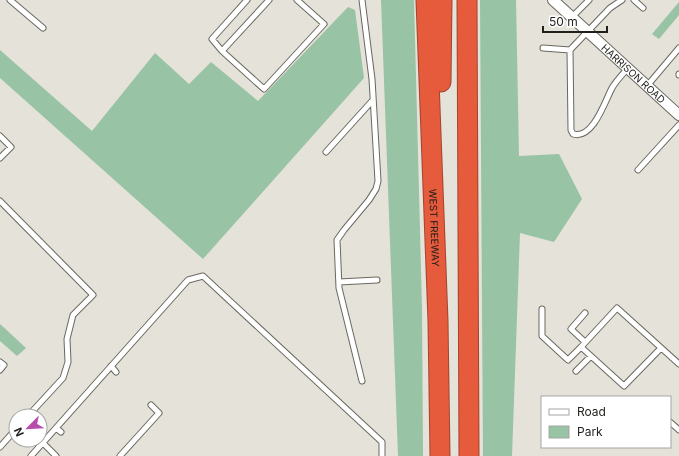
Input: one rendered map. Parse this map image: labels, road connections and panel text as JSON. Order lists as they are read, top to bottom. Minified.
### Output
{"streets":{"highway":["WEST FREEWAY"],"street":["HARRISON ROAD"]},"legend":["Road","Park"],"scale_bar":"50 m","north":"bottom left"}
